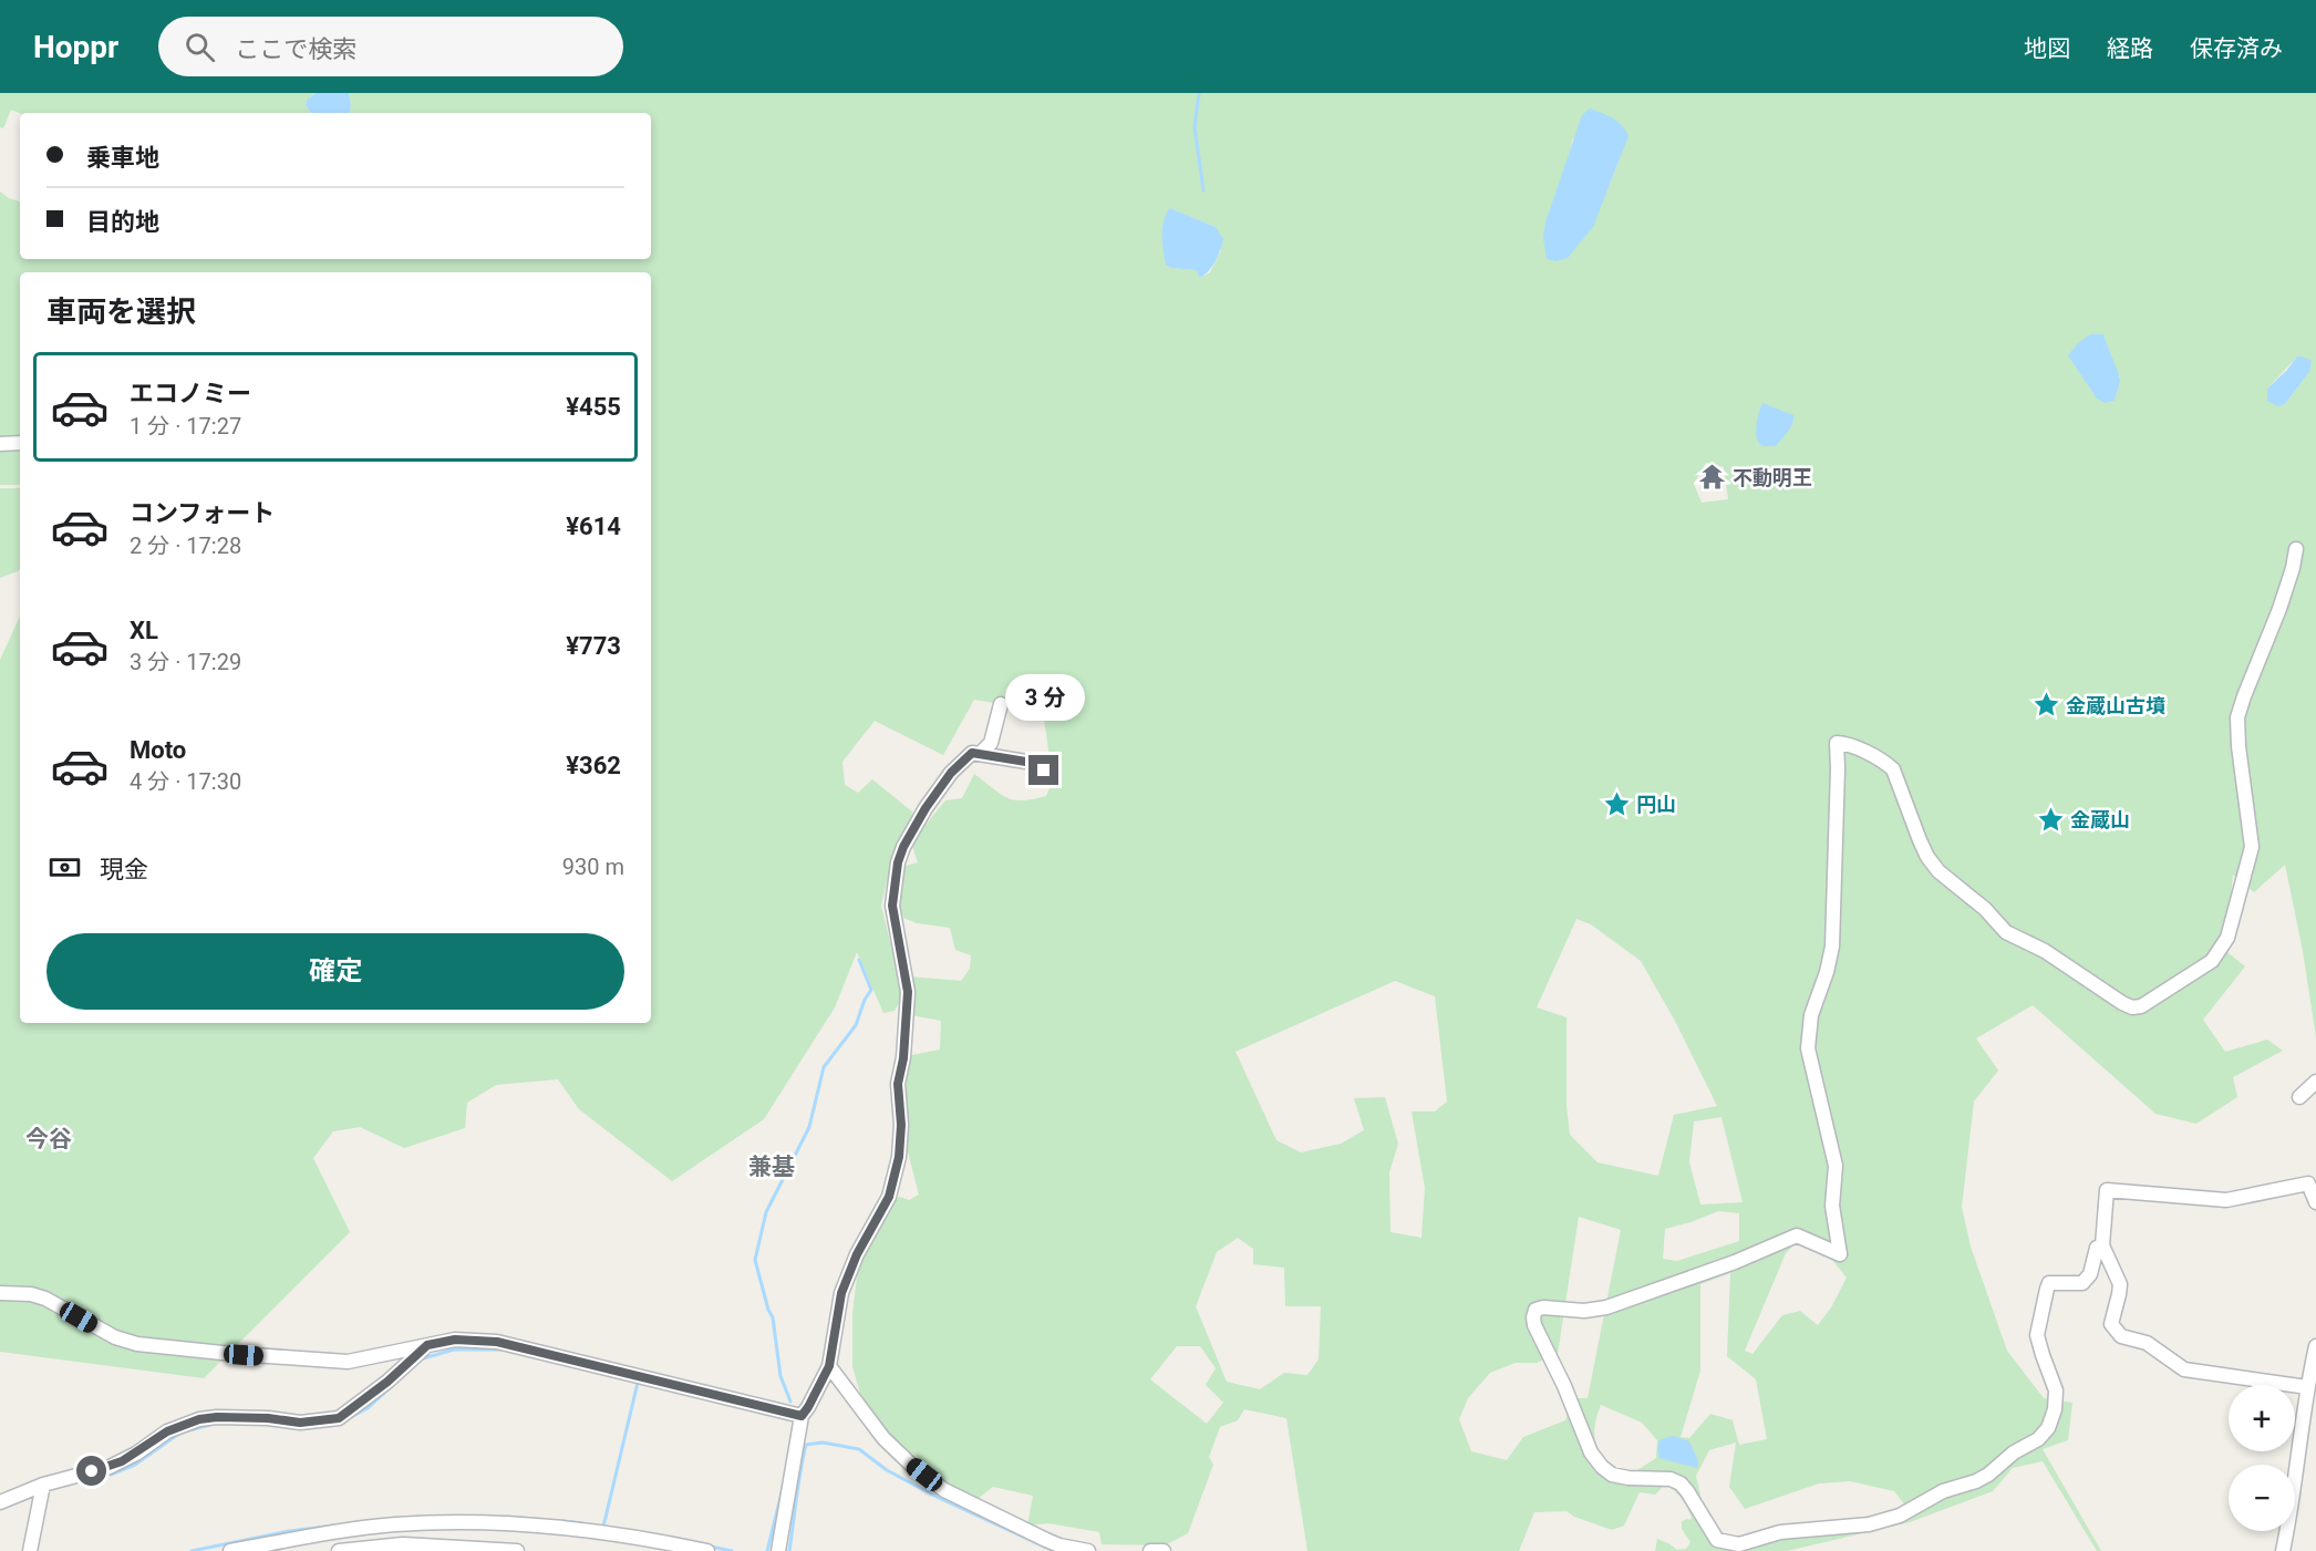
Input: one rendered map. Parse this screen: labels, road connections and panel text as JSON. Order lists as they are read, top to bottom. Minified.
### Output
{"districts":["今谷","兼基"],"places":{"temple":["不動明王"],"place":["金蔵山古墳","円山","金蔵山"]},"page":{"header":"Hoppr","search":"ここで検索","nav":["地図","経路","保存済み"],"banner":["乗車地","目的地"],"heading":"車両を選択","list":[{"name":"エコノミー","note":"1 分 · 17:27","value":"¥455"},{"name":"コンフォート","note":"2 分 · 17:28","value":"¥614"},{"name":"XL","note":"3 分 · 17:29","value":"¥773"},{"name":"Moto","note":"4 分 · 17:30","value":"¥362"}],"bubble":"3 分","pay":["現金","930 m"],"buttons":"確定","map_buttons":["+","−"]}}
